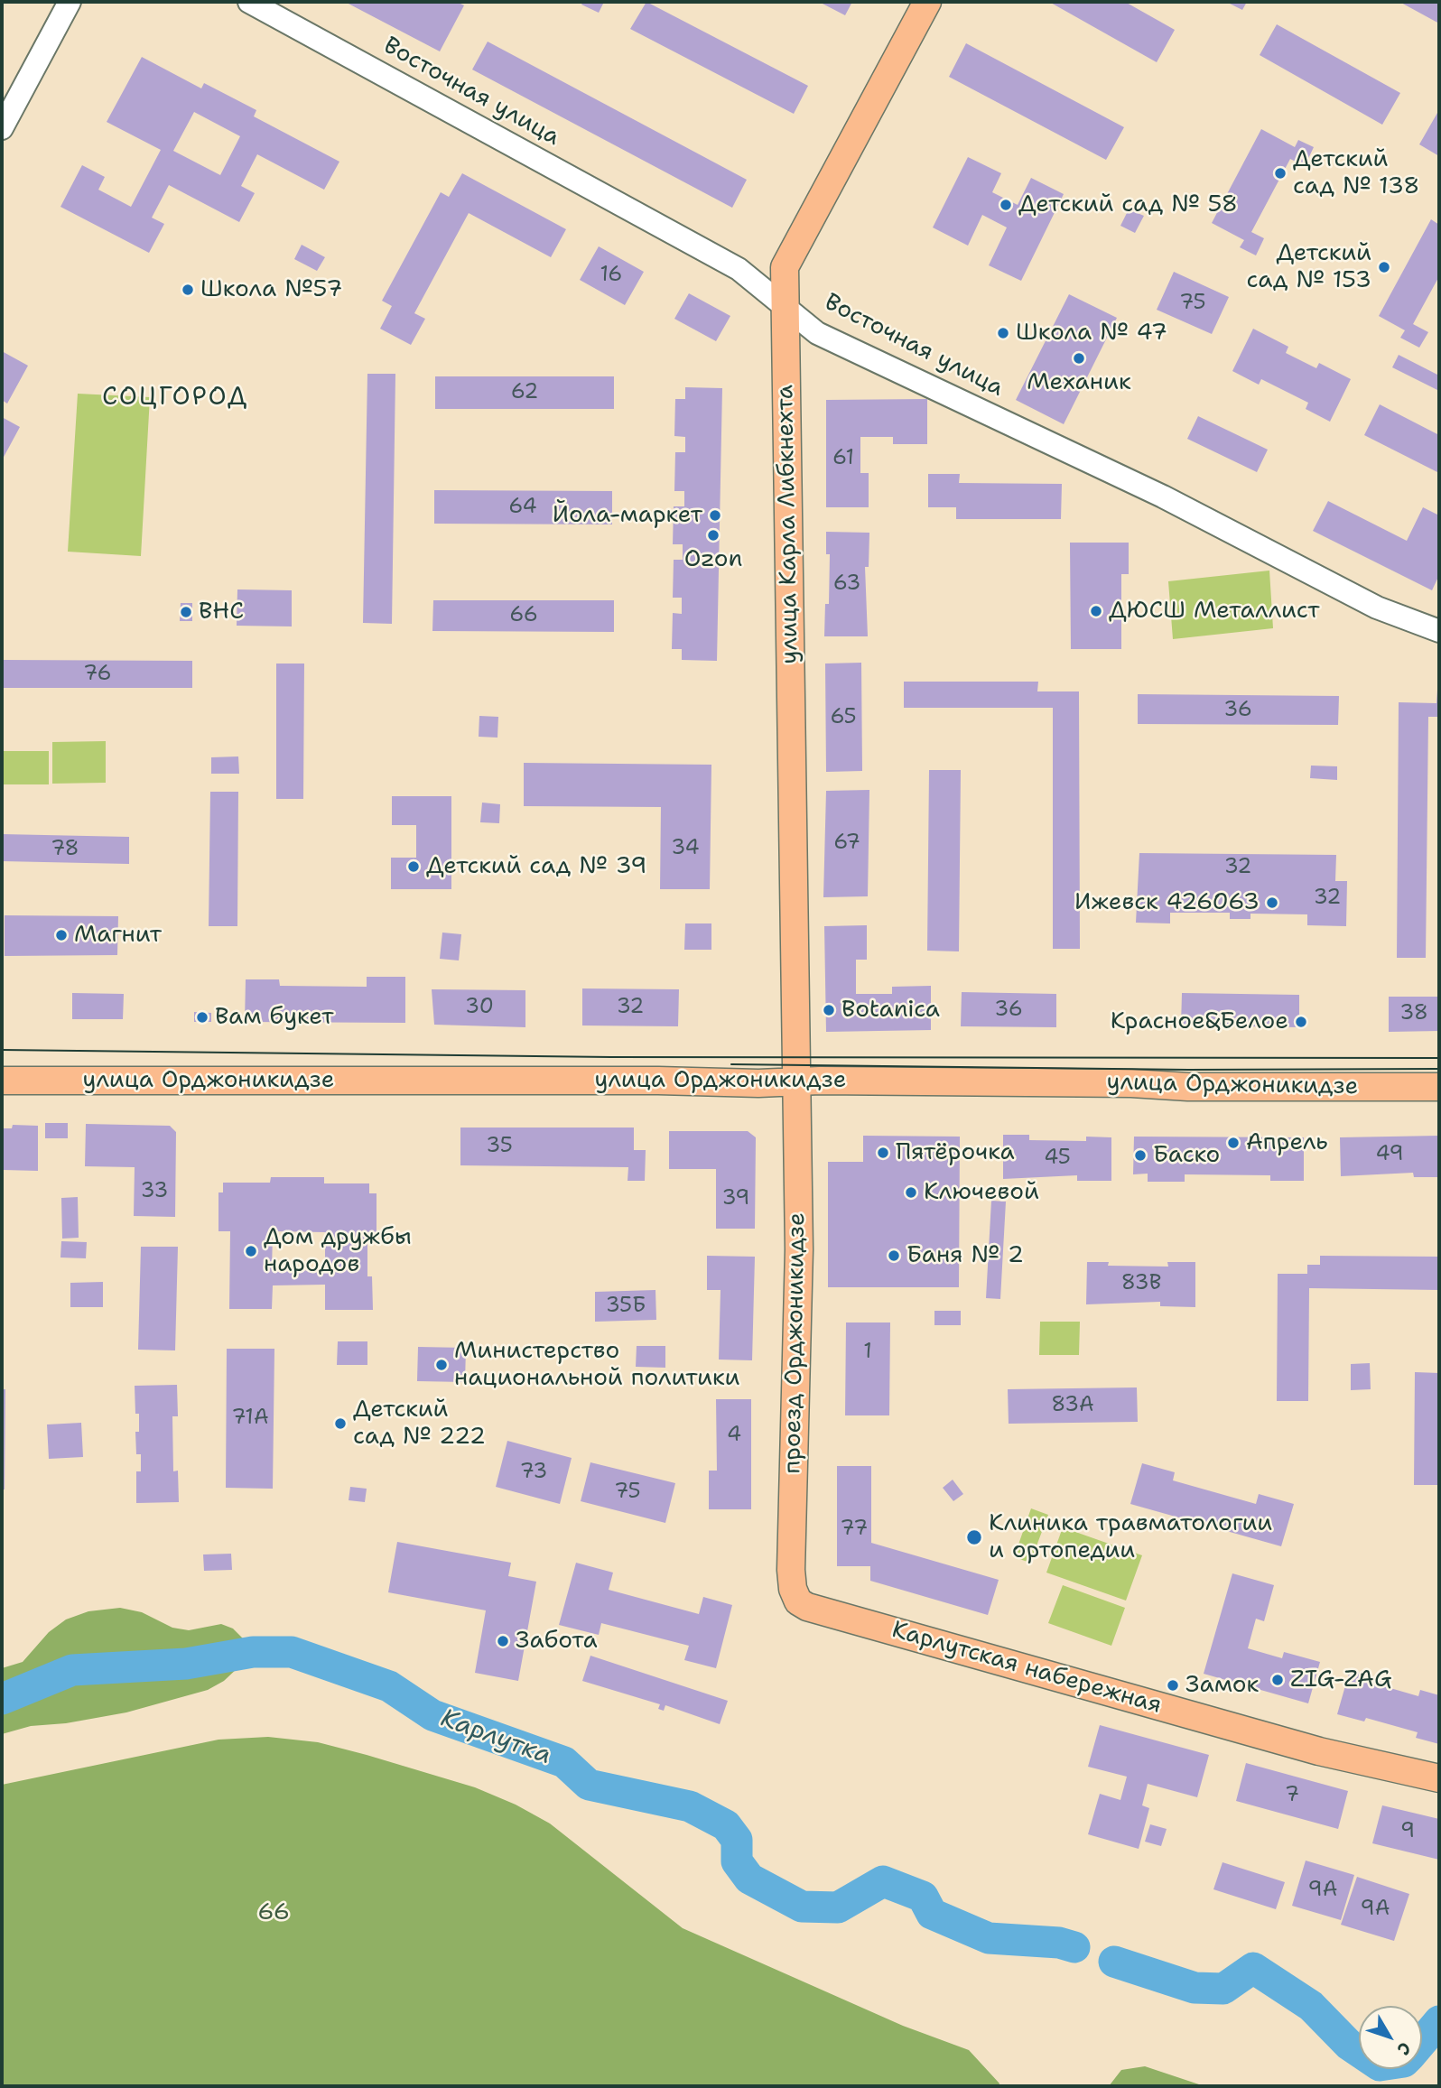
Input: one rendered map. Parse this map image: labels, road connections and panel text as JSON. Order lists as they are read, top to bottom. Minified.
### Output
{"streets":{"main road":["улица Карла Либкнехта","улица Орджоникидзе","проезд Орджоникидзе","Карлутская набережная"],"street":["Восточная улица"]},"crossings":[["Восточная улица","улица Карла Либкнехта"],["улица Карла Либкнехта","улица Орджоникидзе"],["улица Карла Либкнехта","проезд Орджоникидзе"],["улица Орджоникидзе","проезд Орджоникидзе"],["проезд Орджоникидзе","Карлутская набережная"]],"districts":["СОЦГОРОД"],"water":["Карлутка"],"parks":["66"],"places":["Детский сад № 138","Детский сад № 58","Детский сад № 153","Школа №57","Школа № 47","Механик","Йола-маркет","Ozon","ДЮСШ Металлист","ВНС","Детский сад № 39","Ижевск 426063","Магнит","Botanica","Вам букет","Красное&Белое","Апрель","Пятёрочка","Баско","Ключевой","Дом дружбы народов","Баня № 2","Министерство национальной политики","Детский сад № 222","Клиника травматологии и ортопедии","Забота","ZIG-ZAG","Замок"],"house_numbers":["16","75","62","61","64","63","66","76","36","65","67","34","78","32","32","30","32","36","38","35","49","45","33","39","83В","35Б","1","83А","71А","4","73","75","77","7","9","9А","9А"],"north":"bottom right"}
